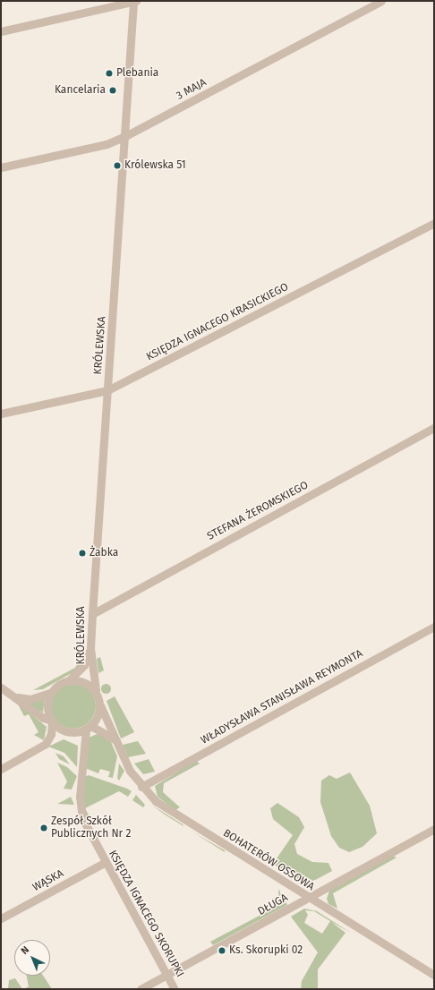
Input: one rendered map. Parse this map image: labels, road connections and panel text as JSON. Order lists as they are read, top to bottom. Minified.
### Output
{"streets":{"street":["3 MAJA","KSIĘDZA IGNACEGO KRASICKIEGO","KRÓLEWSKA","STEFANA ŻEROMSKIEGO","WŁADYSŁAWA STANISŁAWA REYMONTA","BOHATERÓW OSSOWA","WĄSKA","DŁUGA","KSIĘDZA IGNACEGO SKORUPKI"]},"crossings":[["3 MAJA","KRÓLEWSKA"],["KSIĘDZA IGNACEGO KRASICKIEGO","KRÓLEWSKA"],["KRÓLEWSKA","STEFANA ŻEROMSKIEGO"],["KRÓLEWSKA","BOHATERÓW OSSOWA"],["KRÓLEWSKA","KSIĘDZA IGNACEGO SKORUPKI"],["WŁADYSŁAWA STANISŁAWA REYMONTA","BOHATERÓW OSSOWA"],["BOHATERÓW OSSOWA","DŁUGA"],["BOHATERÓW OSSOWA","KSIĘDZA IGNACEGO SKORUPKI"],["WĄSKA","KSIĘDZA IGNACEGO SKORUPKI"],["DŁUGA","KSIĘDZA IGNACEGO SKORUPKI"]],"places":["Plebania","Kancelaria","Królewska 51","Żabka","Zespół Szkół Publicznych Nr 2","Ks. Skorupki 02"],"north":"top left"}
